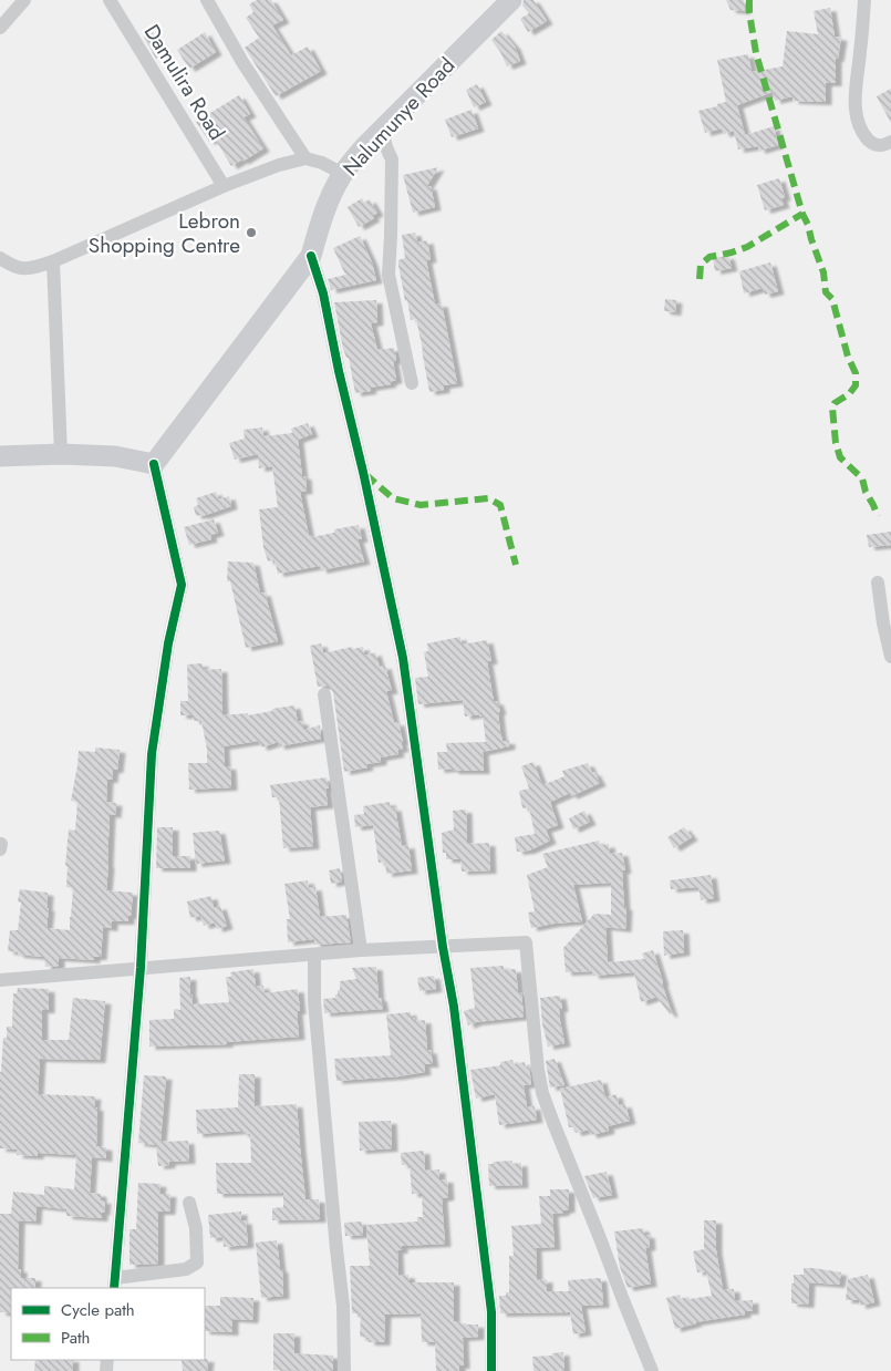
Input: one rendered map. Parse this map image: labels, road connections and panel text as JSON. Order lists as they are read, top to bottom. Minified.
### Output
{"streets":{"street":["Damulira Road","Nalumunye Road"]},"places":["Lebron Shopping Centre"],"legend":["Cycle path","Path"]}
